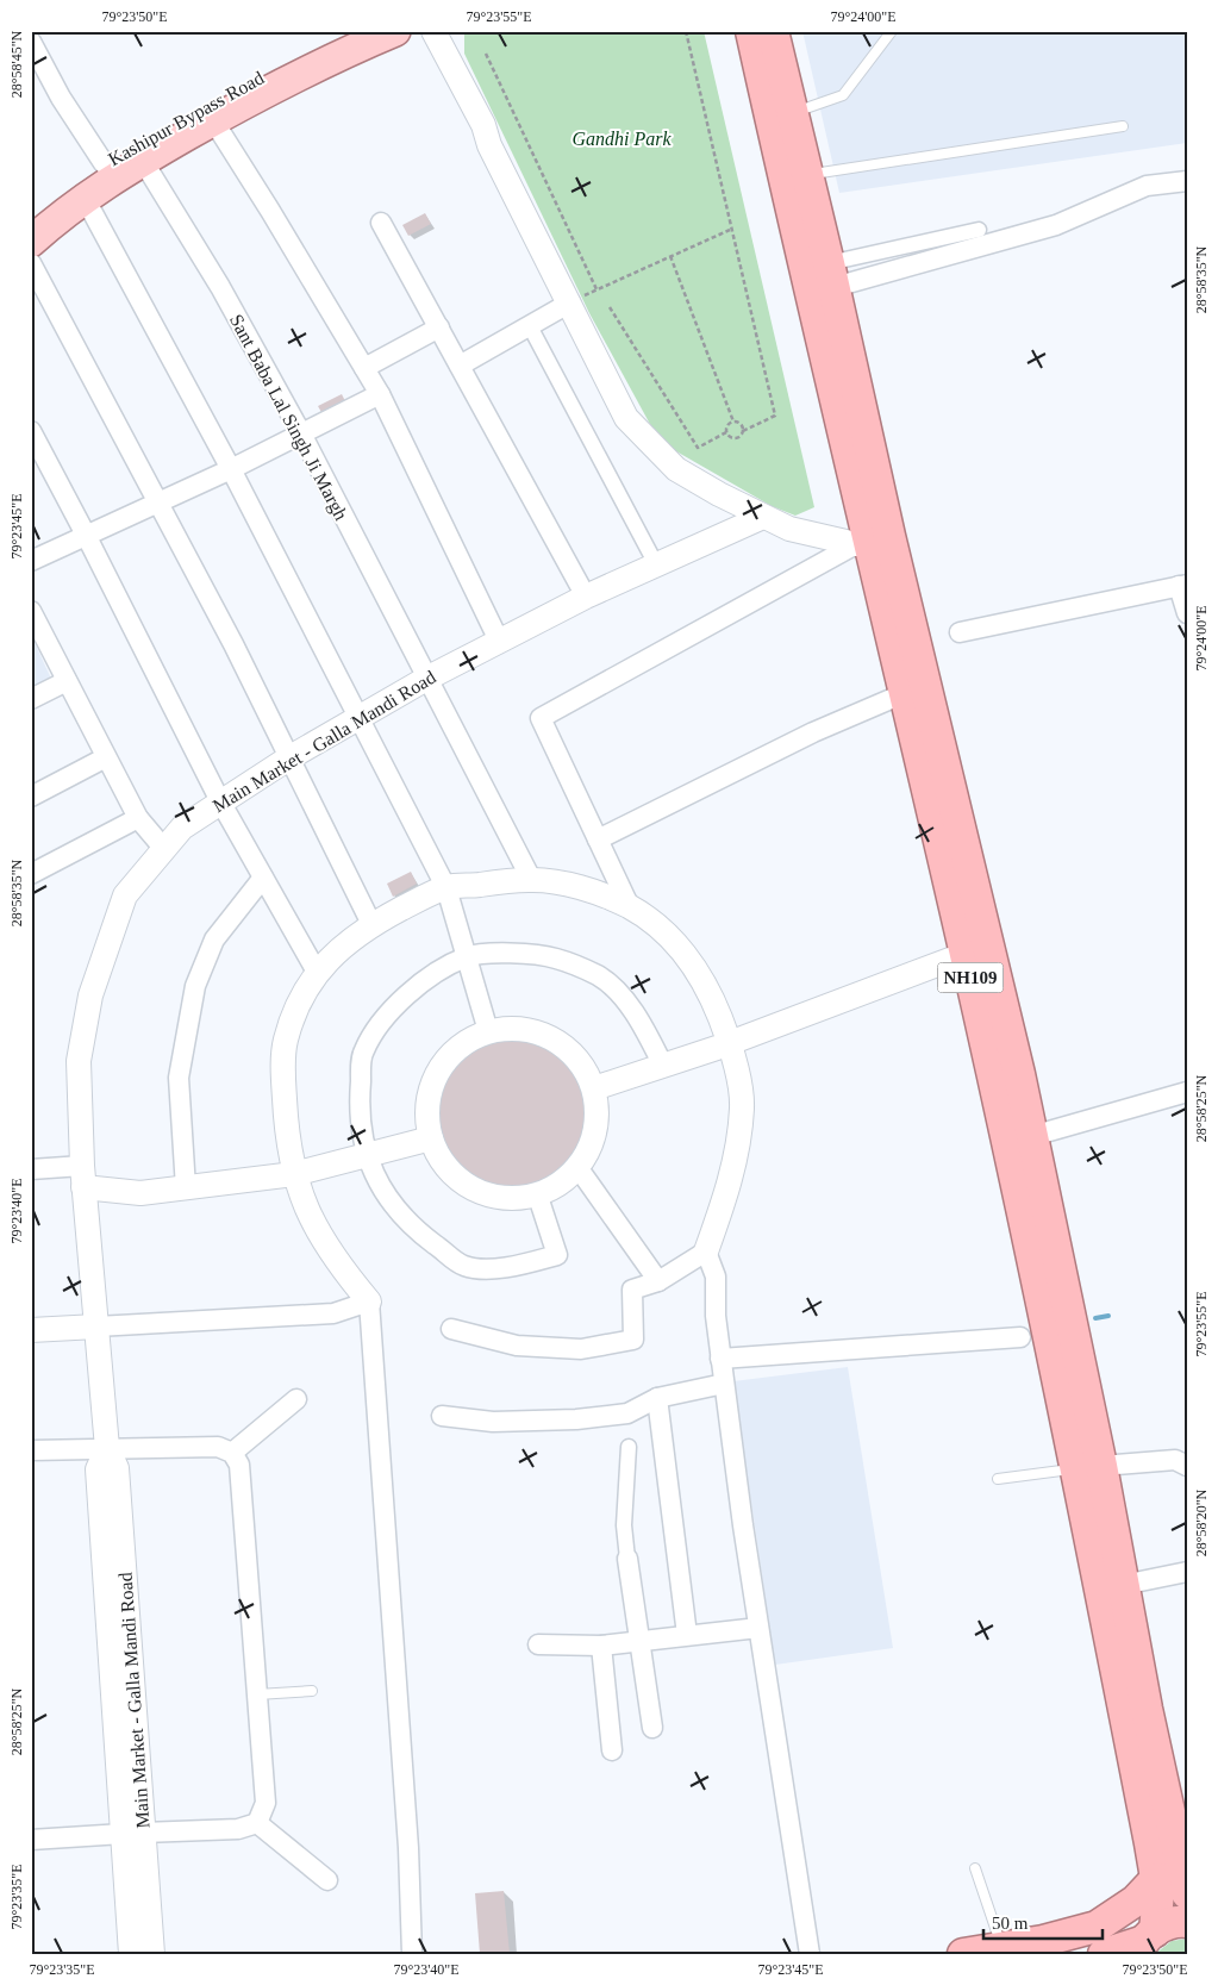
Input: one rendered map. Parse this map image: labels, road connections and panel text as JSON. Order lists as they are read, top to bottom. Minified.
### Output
{"streets":{"highway":["NH109"],"main road":["Kashipur Bypass Road"],"street":["Sant Baba Lal Singh Ji Margh","Main Market - Galla Mandi Road"]},"crossings":[["Kashipur Bypass Road","Sant Baba Lal Singh Ji Margh"],["Sant Baba Lal Singh Ji Margh","Main Market - Galla Mandi Road"]],"parks":["Gandhi Park"],"scale_bar":"50 m","coordinates":["79°23'50\"E","79°23'55\"E","79°24'00\"E","28°58'45\"N","28°58'35\"N","79°23'45\"E","28°58'25\"N","79°23'40\"E","28°58'20\"N","79°23'35\"E"]}
